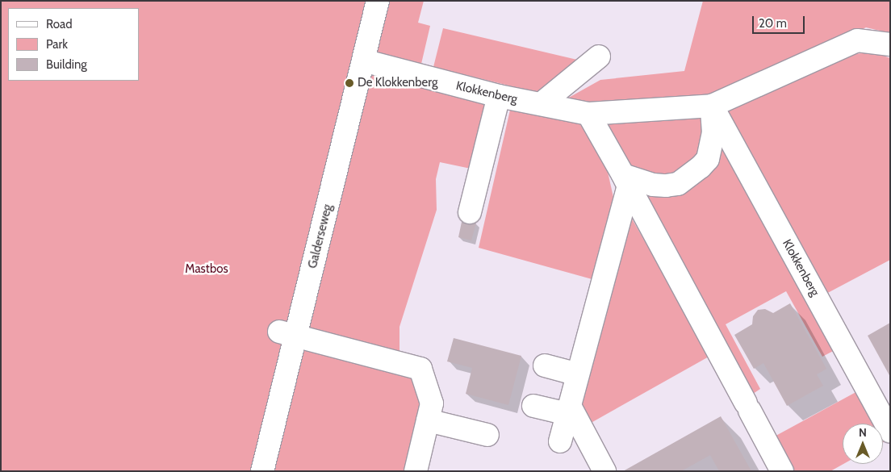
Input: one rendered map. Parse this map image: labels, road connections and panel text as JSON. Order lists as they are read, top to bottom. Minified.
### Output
{"streets":{"street":["Klokkenberg","Galderseweg"]},"crossings":[["Klokkenberg","Galderseweg"]],"parks":["Mastbos"],"places":["De Klokkenberg"],"legend":["Road","Park","Building"],"scale_bar":"20 m","north":"top"}
